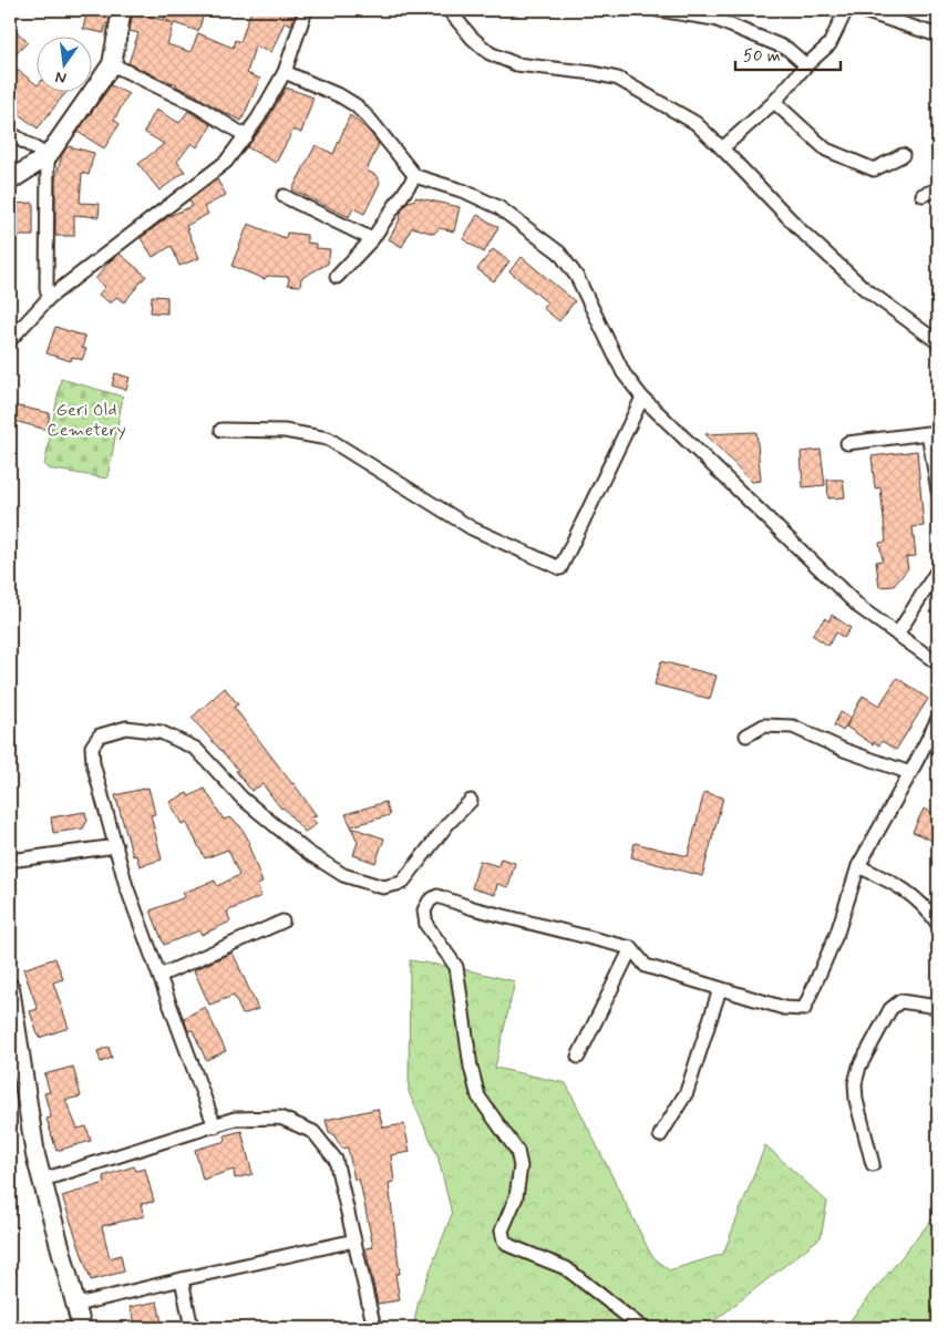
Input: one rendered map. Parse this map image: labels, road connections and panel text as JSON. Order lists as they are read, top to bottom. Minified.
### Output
{"parks":["Geri Old Cemetery"],"scale_bar":"50 m","north":"bottom"}
